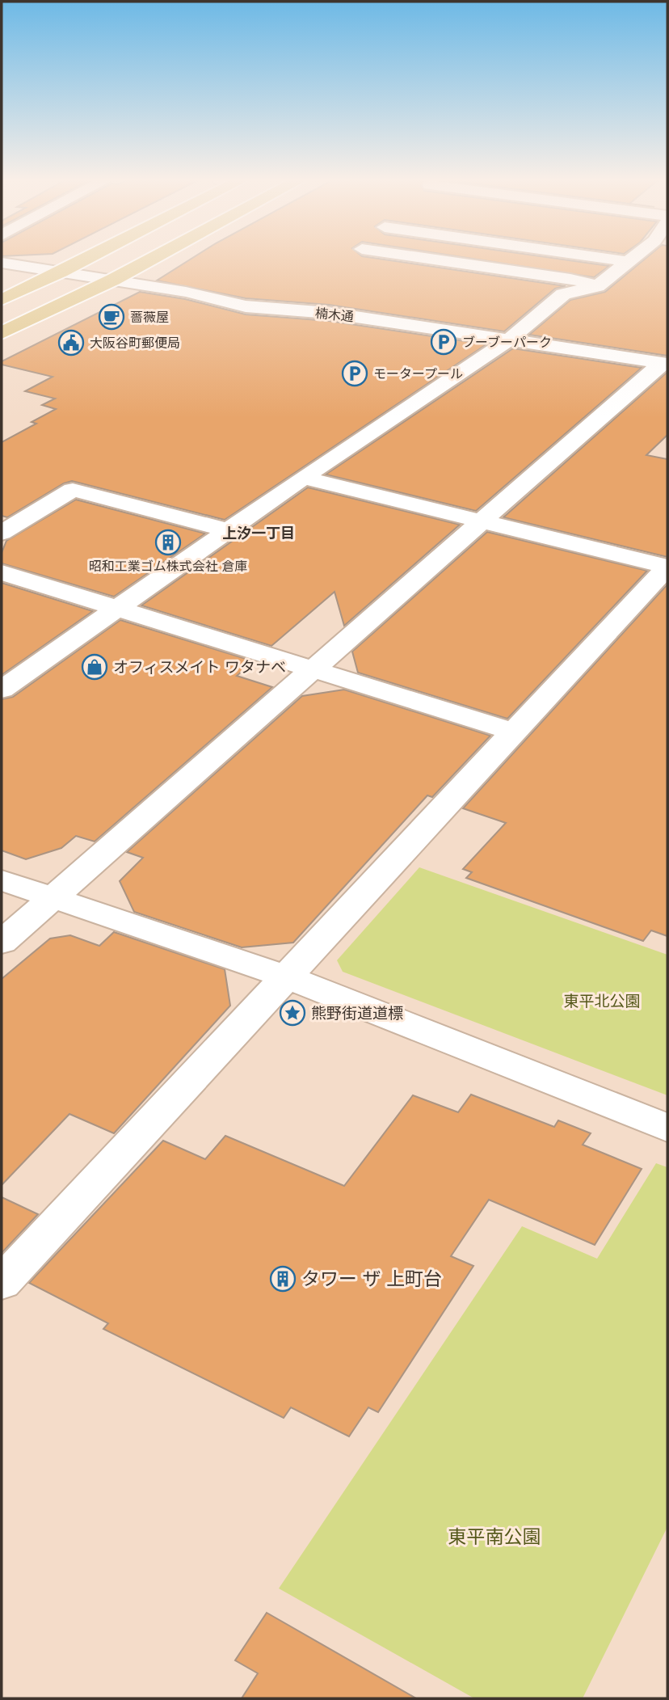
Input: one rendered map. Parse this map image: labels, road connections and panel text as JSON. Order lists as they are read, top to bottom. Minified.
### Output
{"streets":{"street":["楠木通"]},"districts":["上汐一丁目"],"parks":["東平北公園","東平南公園"],"places":{"cafe":["薔薇屋"],"parking":["ブーブーパーク","モータープール"],"public building":["大阪谷町郵便局"],"building":["昭和工業ゴム株式会社 倉庫","タワー ザ 上町台"],"shop":["オフィスメイト ワタナベ"],"place":["熊野街道道標"]}}
